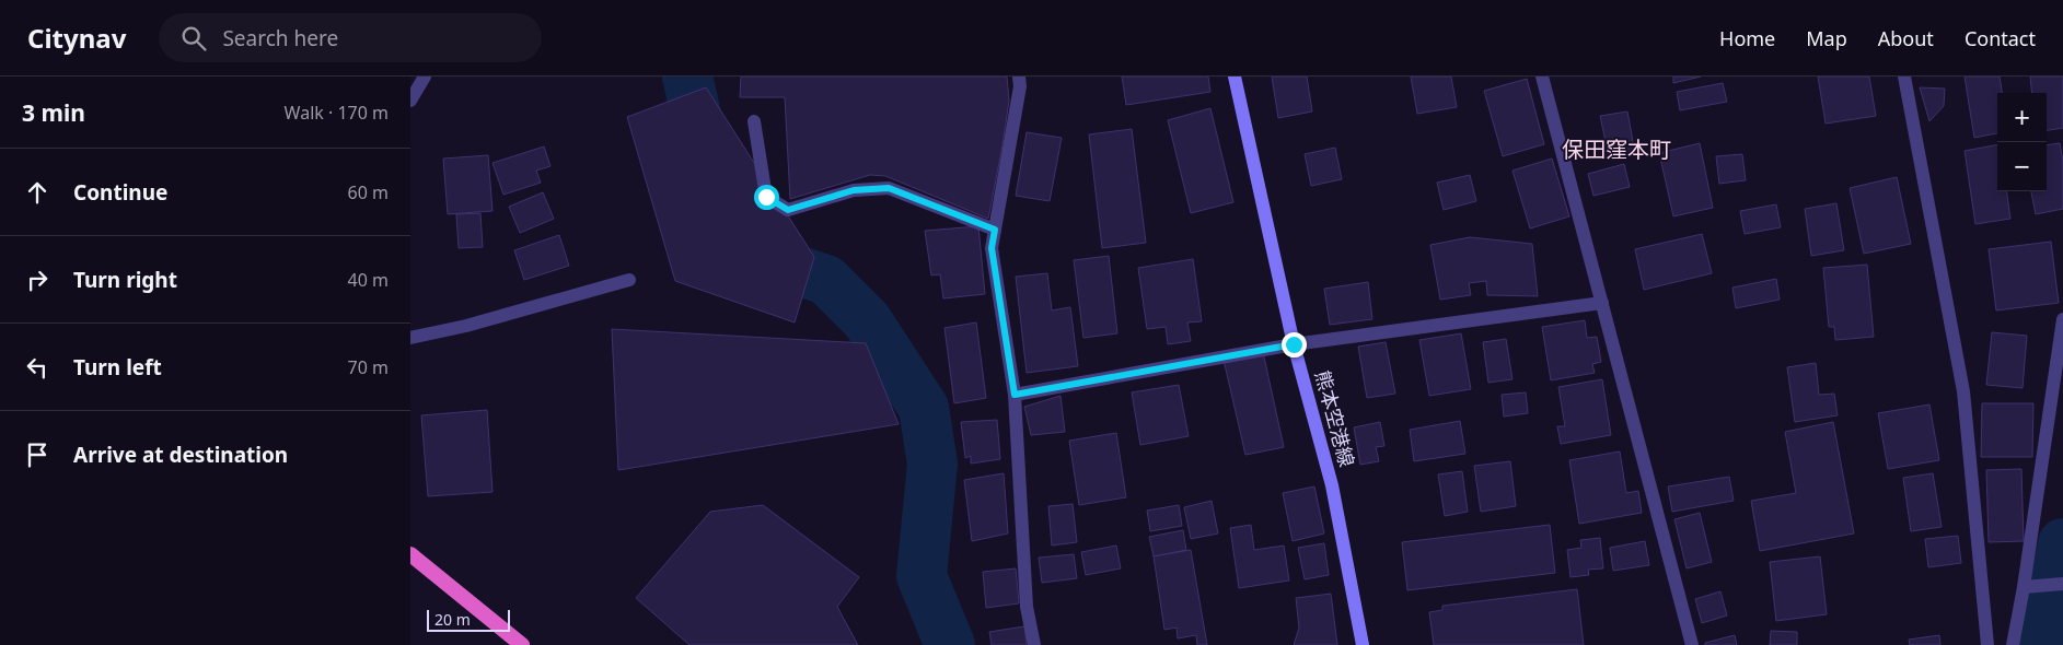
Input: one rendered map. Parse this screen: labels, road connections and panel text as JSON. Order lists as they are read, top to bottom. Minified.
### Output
{"streets":{"main road":["熊本空港線"]},"districts":["保田窪本町"],"scale_bar":"20 m","page":{"header":"Citynav","search":"Search here","nav":["Home","Map","About","Contact"],"heading":["3 min","Walk · 170 m"],"map_buttons":["+","−"],"list":[["Continue","60 m"],["Turn right","40 m"],["Turn left","70 m"],"Arrive at destination"],"scale":"20 m"}}
